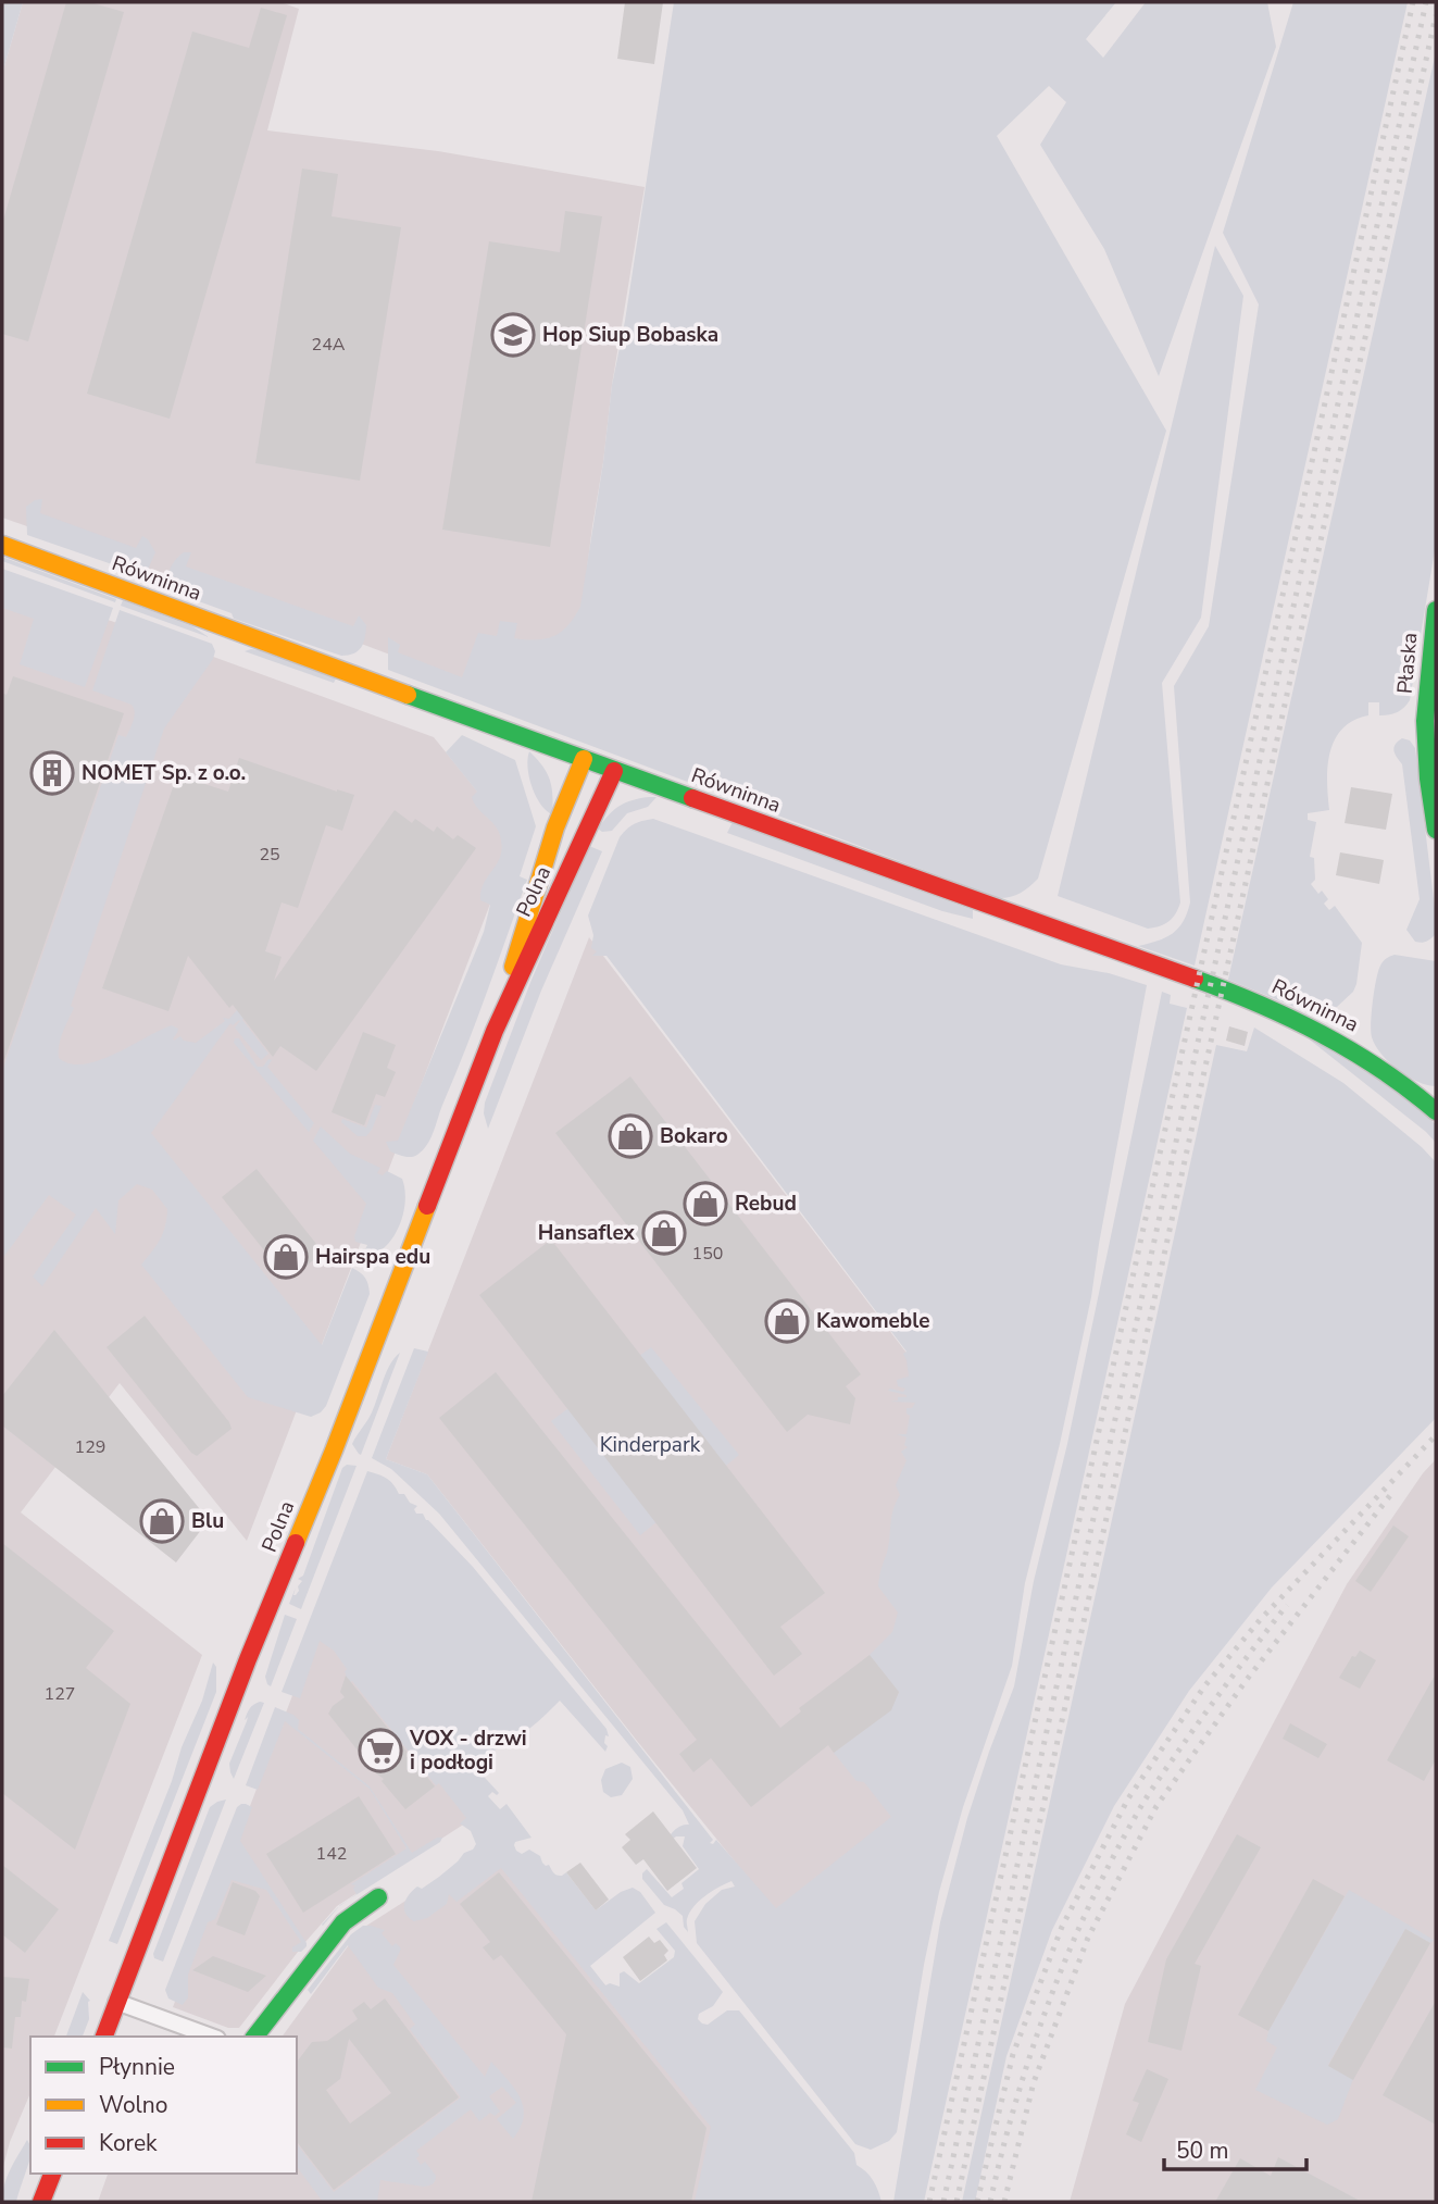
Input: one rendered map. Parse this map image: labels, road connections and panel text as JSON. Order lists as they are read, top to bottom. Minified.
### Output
{"streets":{"street":["Równinna","Płaska","Polna"]},"crossings":[["Równinna","Polna"]],"parks":["Kinderpark"],"places":{"school or university":["Hop Siup Bobaska"],"building":["NOMET Sp. z o.o."],"shop":["Bokaro","Rebud","Hansaflex","Hairspa edu","Kawomeble","Blu"],"supermarket":["VOX - drzwi i podłogi"]},"house_numbers":["24A","25","150","129","127","142"],"legend":["Płynnie","Wolno","Korek"],"scale_bar":"50 m"}
